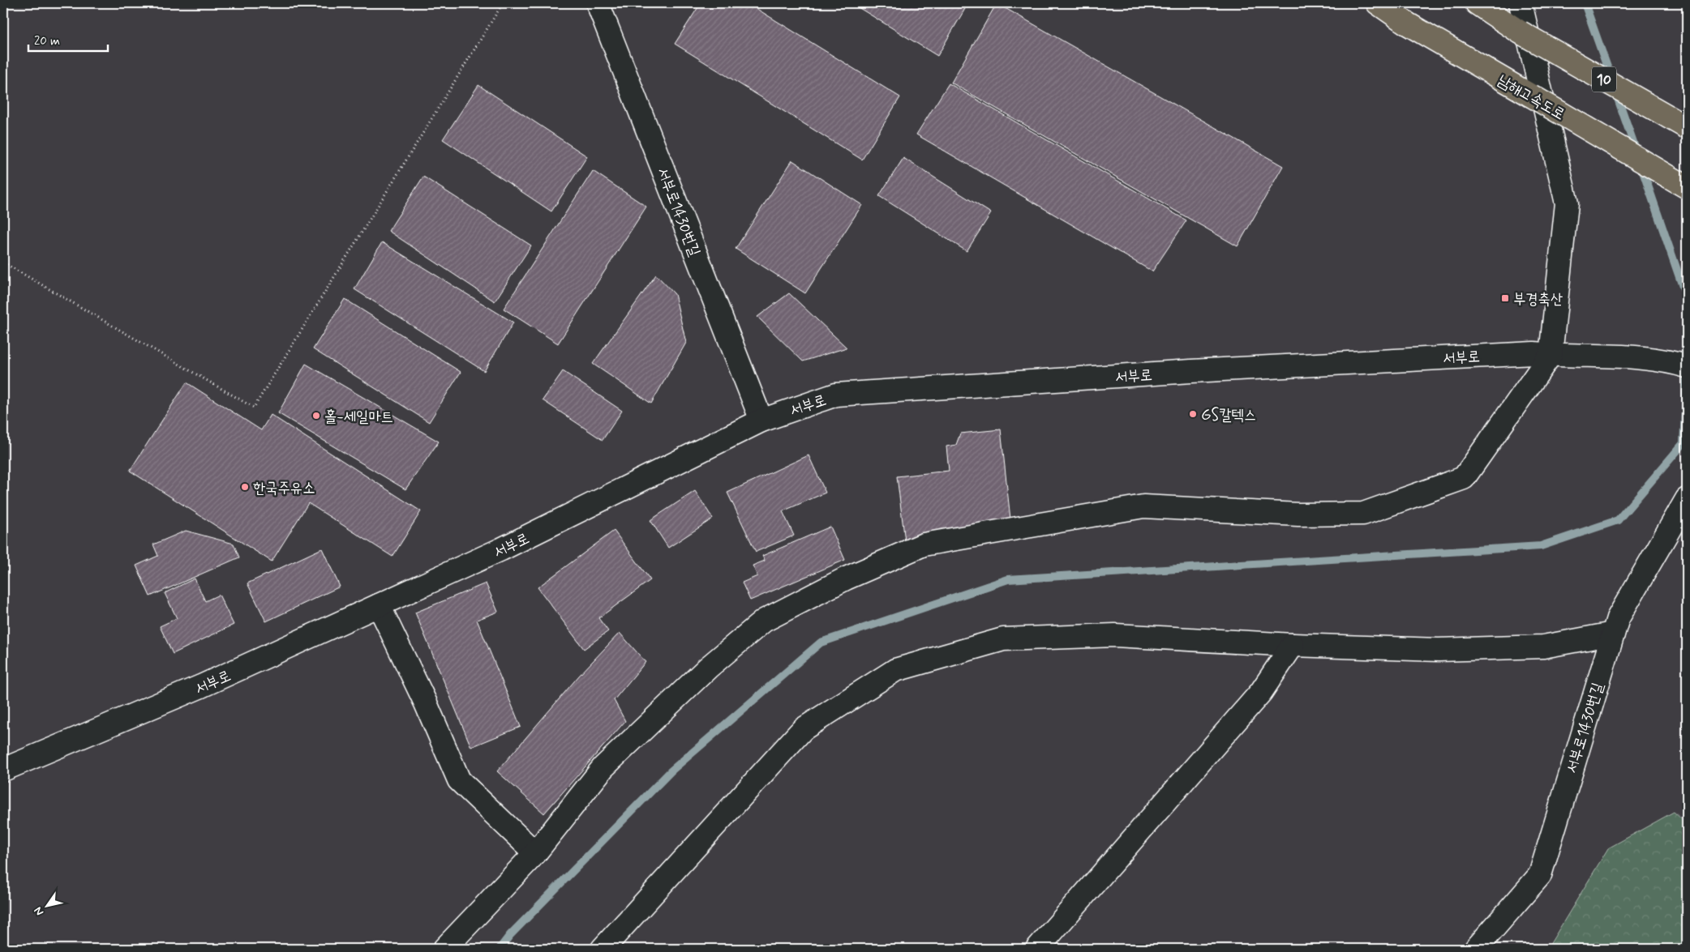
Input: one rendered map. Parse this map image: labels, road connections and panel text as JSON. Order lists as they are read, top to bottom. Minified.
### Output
{"streets":{"highway":["10","남해고속도로"],"street":["서부로1430번길","서부로"]},"crossings":[["서부로1430번길","서부로"]],"places":{"transit":["부경축산"],"other":["GS칼텍스","홀-세일마트","한국주유소"]},"scale_bar":"20 m","north":"bottom left"}
